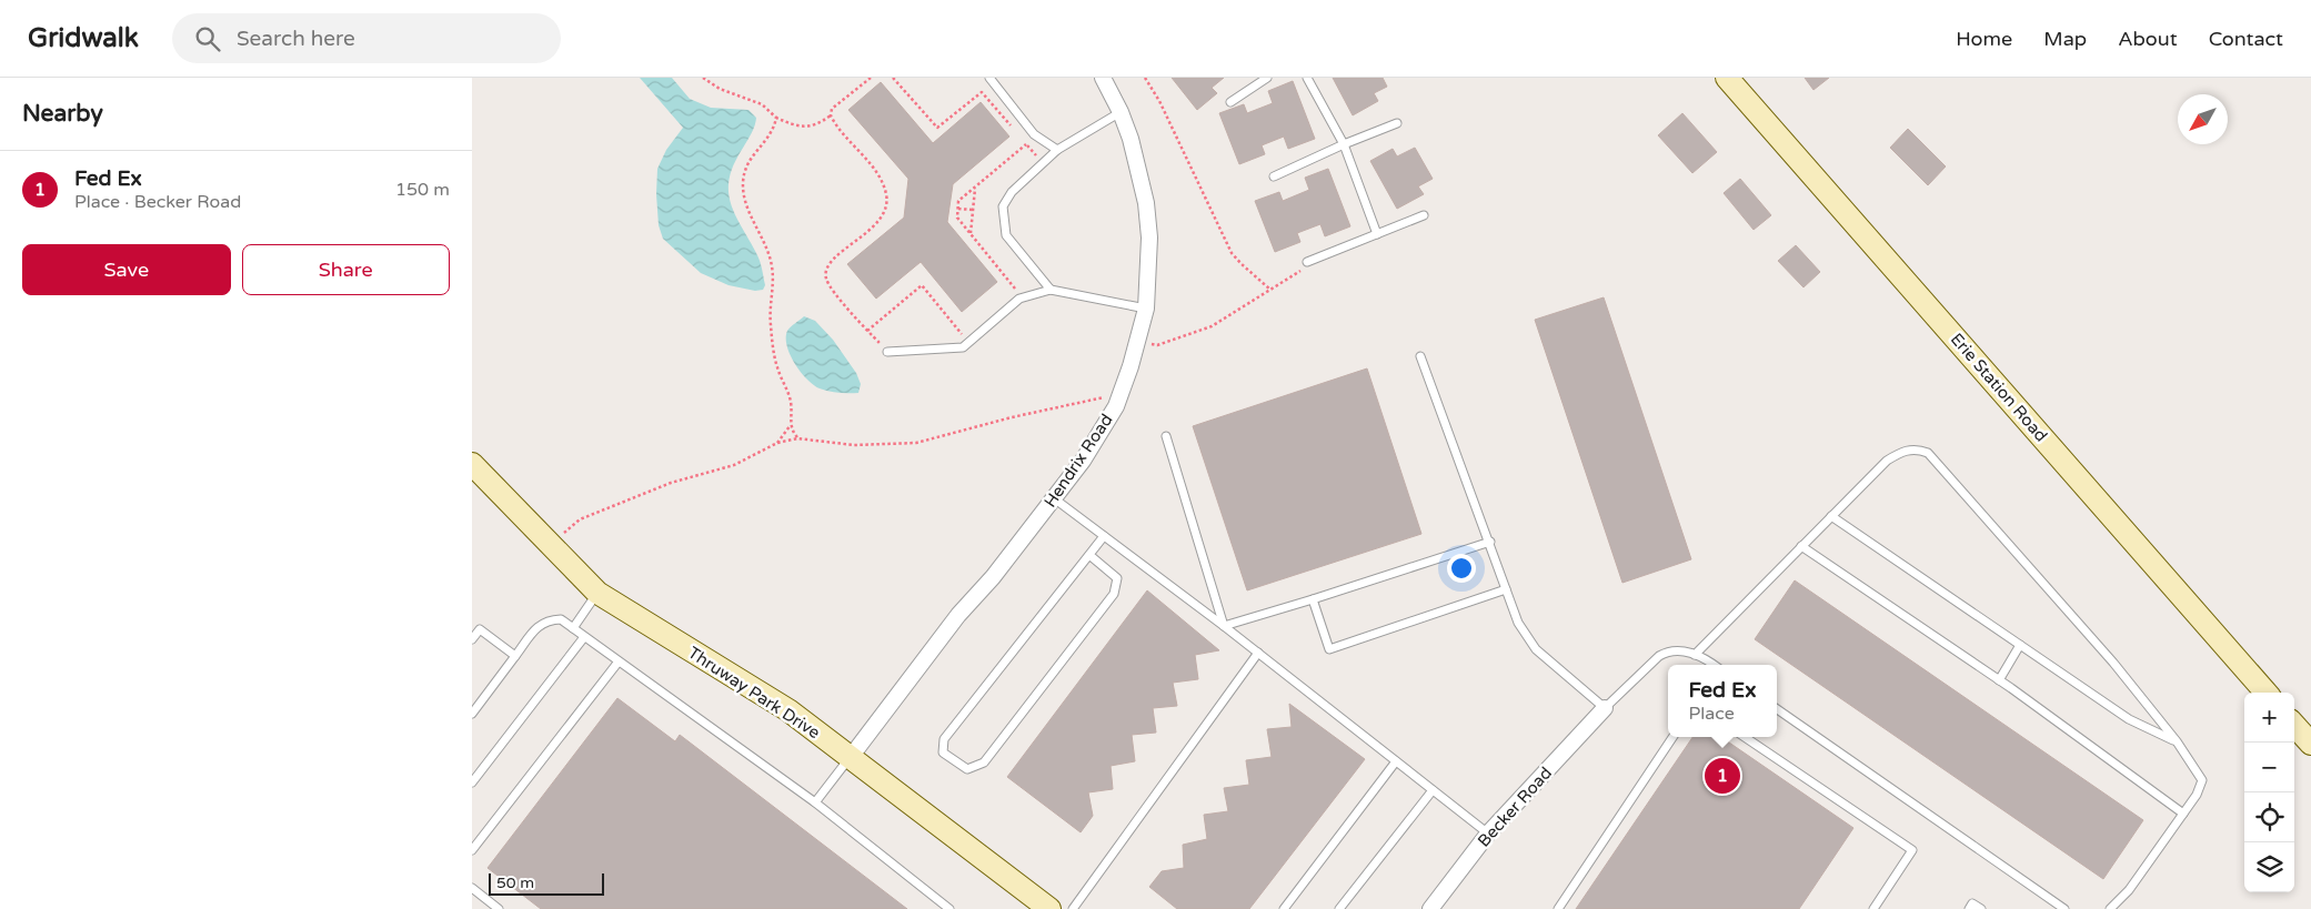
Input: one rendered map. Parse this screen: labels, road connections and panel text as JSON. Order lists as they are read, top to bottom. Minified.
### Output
{"streets":{"main road":["Erie Station Road","Thruway Park Drive"],"street":["Hendrix Road","Becker Road"]},"crossings":[["Hendrix Road","Thruway Park Drive"]],"scale_bar":"50 m","north":"bottom left","page":{"header":"Gridwalk","search":"Search here","nav":["Home","Map","About","Contact"],"heading":"Nearby","list":[{"mark":"1","name":"Fed Ex","note":"Place · Becker Road","value":"150 m"}],"buttons":["Save","Share"],"popup":["Fed Ex","Place"],"map_buttons":["+","−"],"pins":"1","scale":"50 m"}}
